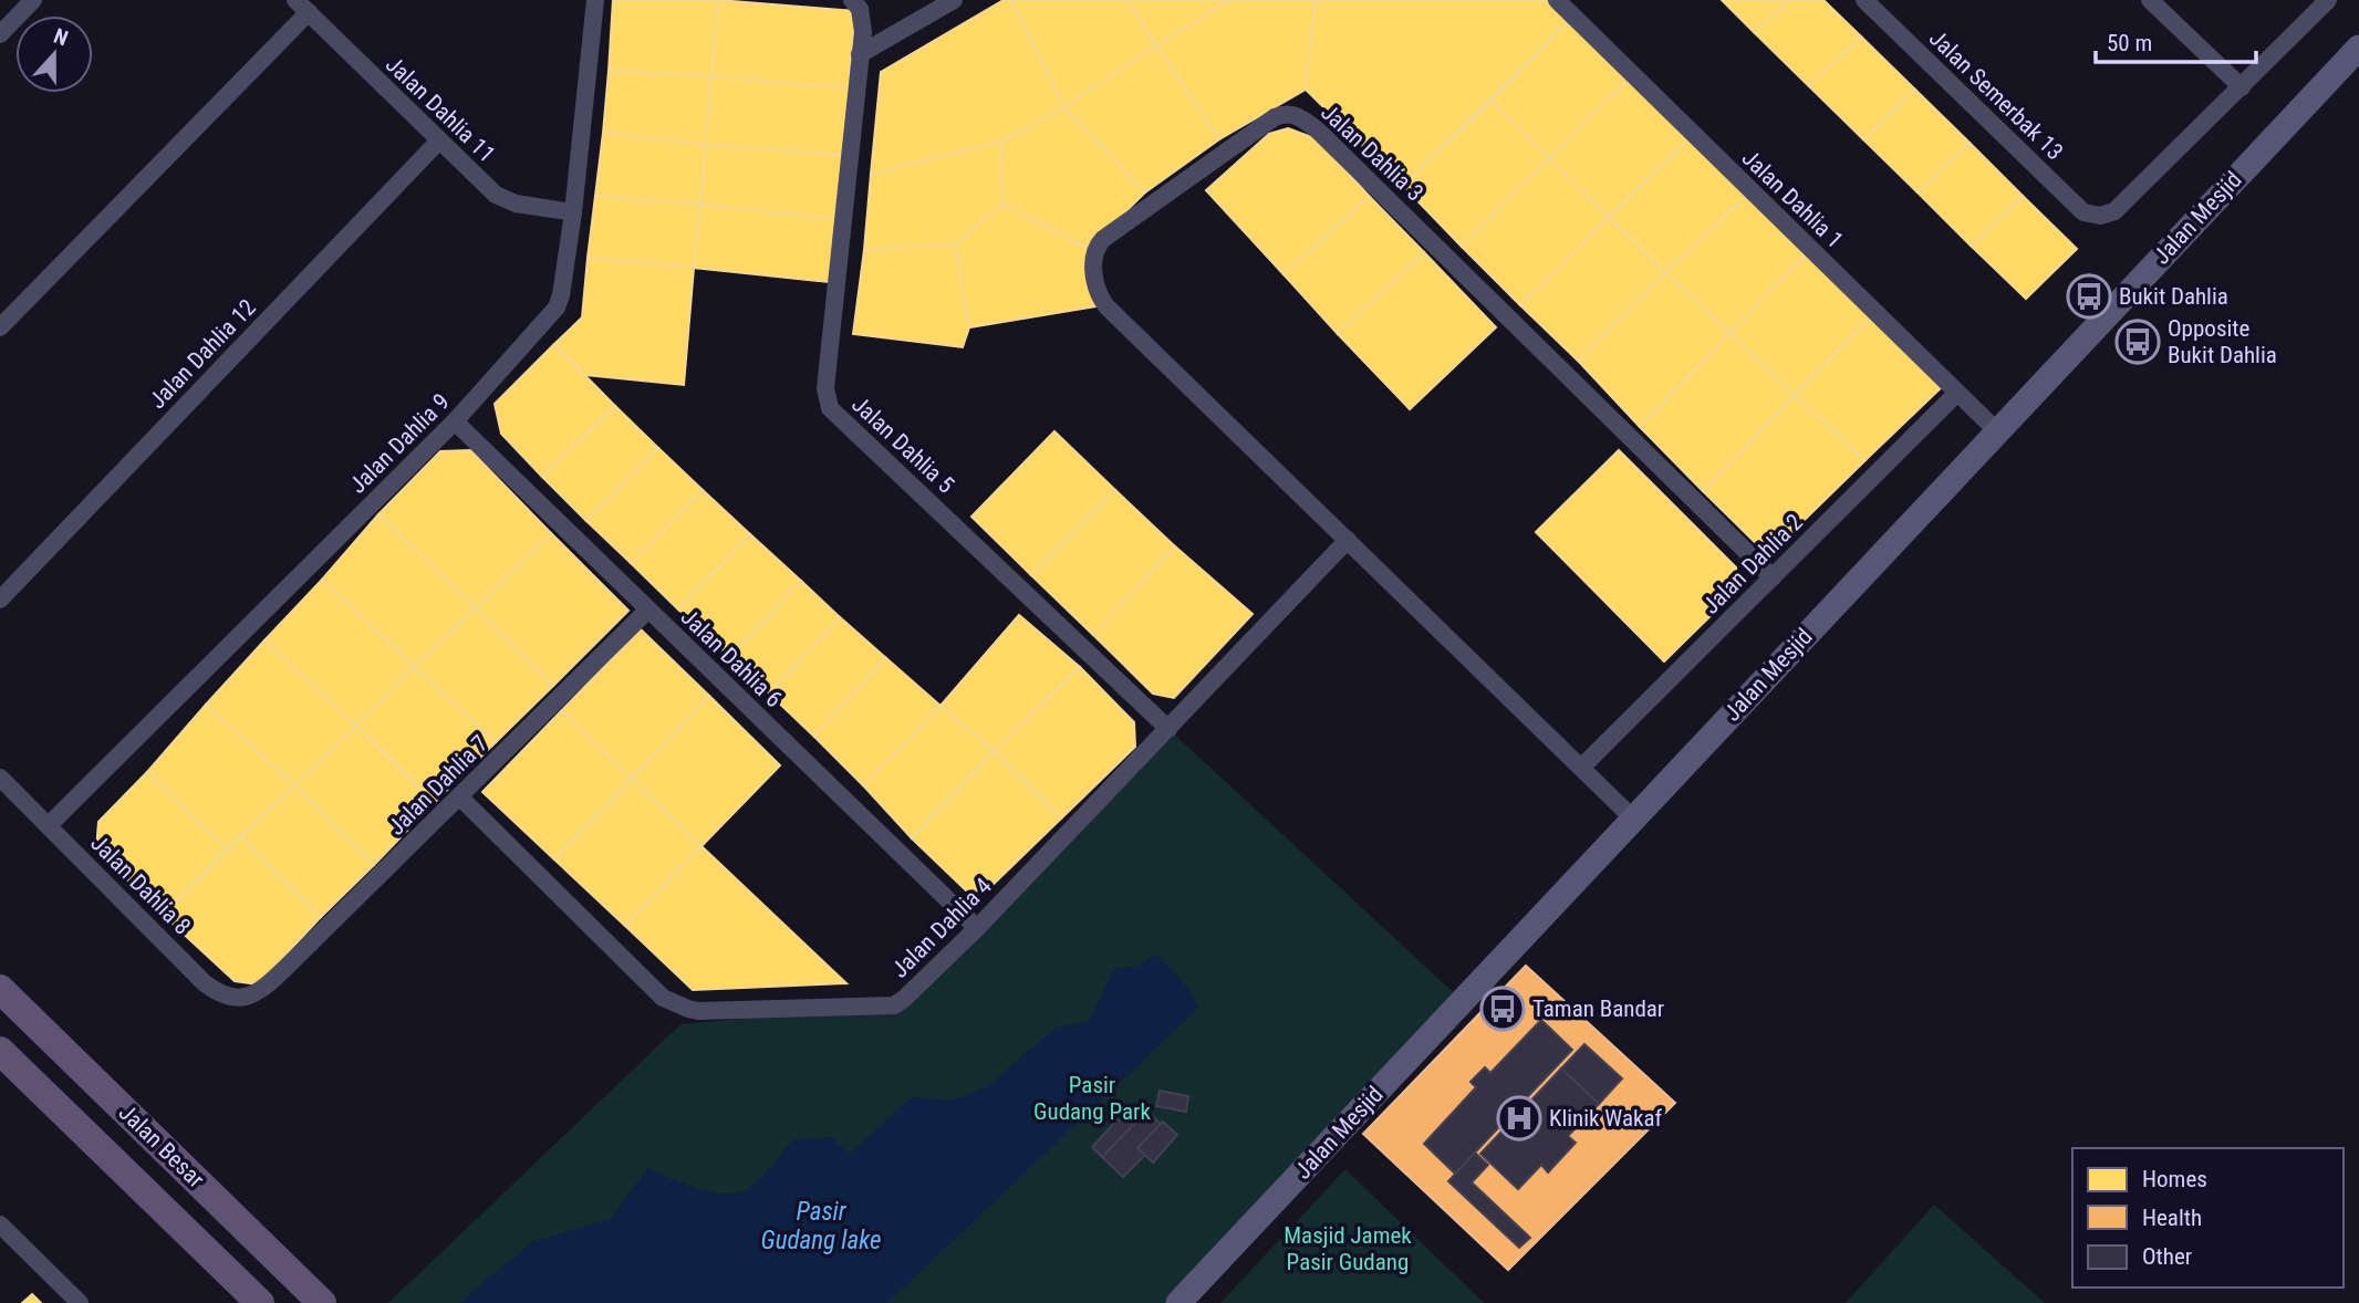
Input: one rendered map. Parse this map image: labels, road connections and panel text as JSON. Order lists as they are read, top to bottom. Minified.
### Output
{"streets":{"main road":["Jalan Mesjid","Jalan Besar"],"street":["Jalan Semerbak 13","Jalan Dahlia 11","Jalan Dahlia 3","Jalan Dahlia 1","Jalan Dahlia 12","Jalan Dahlia 9","Jalan Dahlia 5","Jalan Dahlia 2","Jalan Dahlia 6","Jalan Dahlia 7","Jalan Dahlia 8","Jalan Dahlia 4"]},"crossings":[["Jalan Dahlia 11","Jalan Dahlia 12"],["Jalan Dahlia 11","Jalan Dahlia 9"],["Jalan Dahlia 3","Jalan Dahlia 2"],["Jalan Dahlia 3","Jalan Dahlia 4"],["Jalan Dahlia 1","Jalan Mesjid"],["Jalan Dahlia 1","Jalan Dahlia 2"],["Jalan Dahlia 9","Jalan Dahlia 6"],["Jalan Dahlia 9","Jalan Dahlia 8"],["Jalan Dahlia 5","Jalan Dahlia 4"],["Jalan Dahlia 6","Jalan Dahlia 7"],["Jalan Dahlia 6","Jalan Dahlia 4"],["Jalan Dahlia 7","Jalan Dahlia 8"],["Jalan Dahlia 7","Jalan Dahlia 4"]],"water":["Pasir Gudang lake"],"parks":["Pasir Gudang Park","Masjid Jamek Pasir Gudang"],"places":{"bus stop":["Bukit Dahlia","Opposite Bukit Dahlia","Taman Bandar"],"hospital":["Klinik Wakaf"]},"legend":["Homes","Health","Other"],"scale_bar":"50 m","north":"top"}
